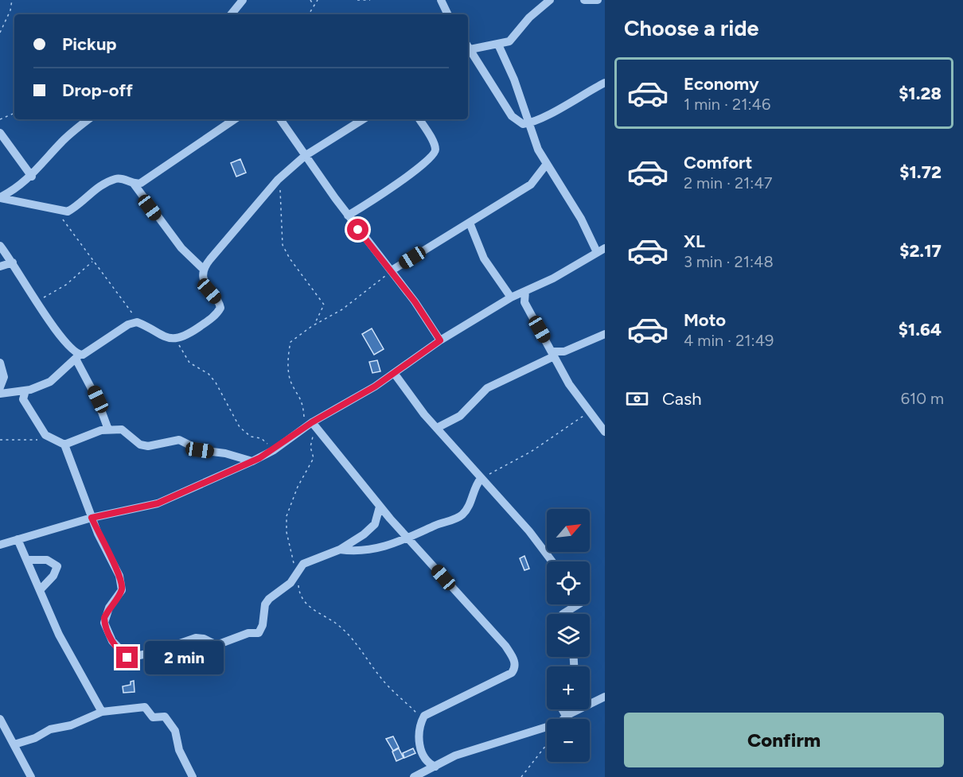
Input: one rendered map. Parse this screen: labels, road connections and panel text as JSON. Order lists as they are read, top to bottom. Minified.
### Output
{"north":"top right","page":{"heading":"Choose a ride","banner":["Pickup","Drop-off"],"list":[{"name":"Economy","note":"1 min · 21:46","value":"$1.28"},{"name":"Comfort","note":"2 min · 21:47","value":"$1.72"},{"name":"XL","note":"3 min · 21:48","value":"$2.17"},{"name":"Moto","note":"4 min · 21:49","value":"$1.64"}],"pay":["Cash","610 m"],"map_buttons":["+","−"],"bubble":"2 min","buttons":"Confirm"}}
